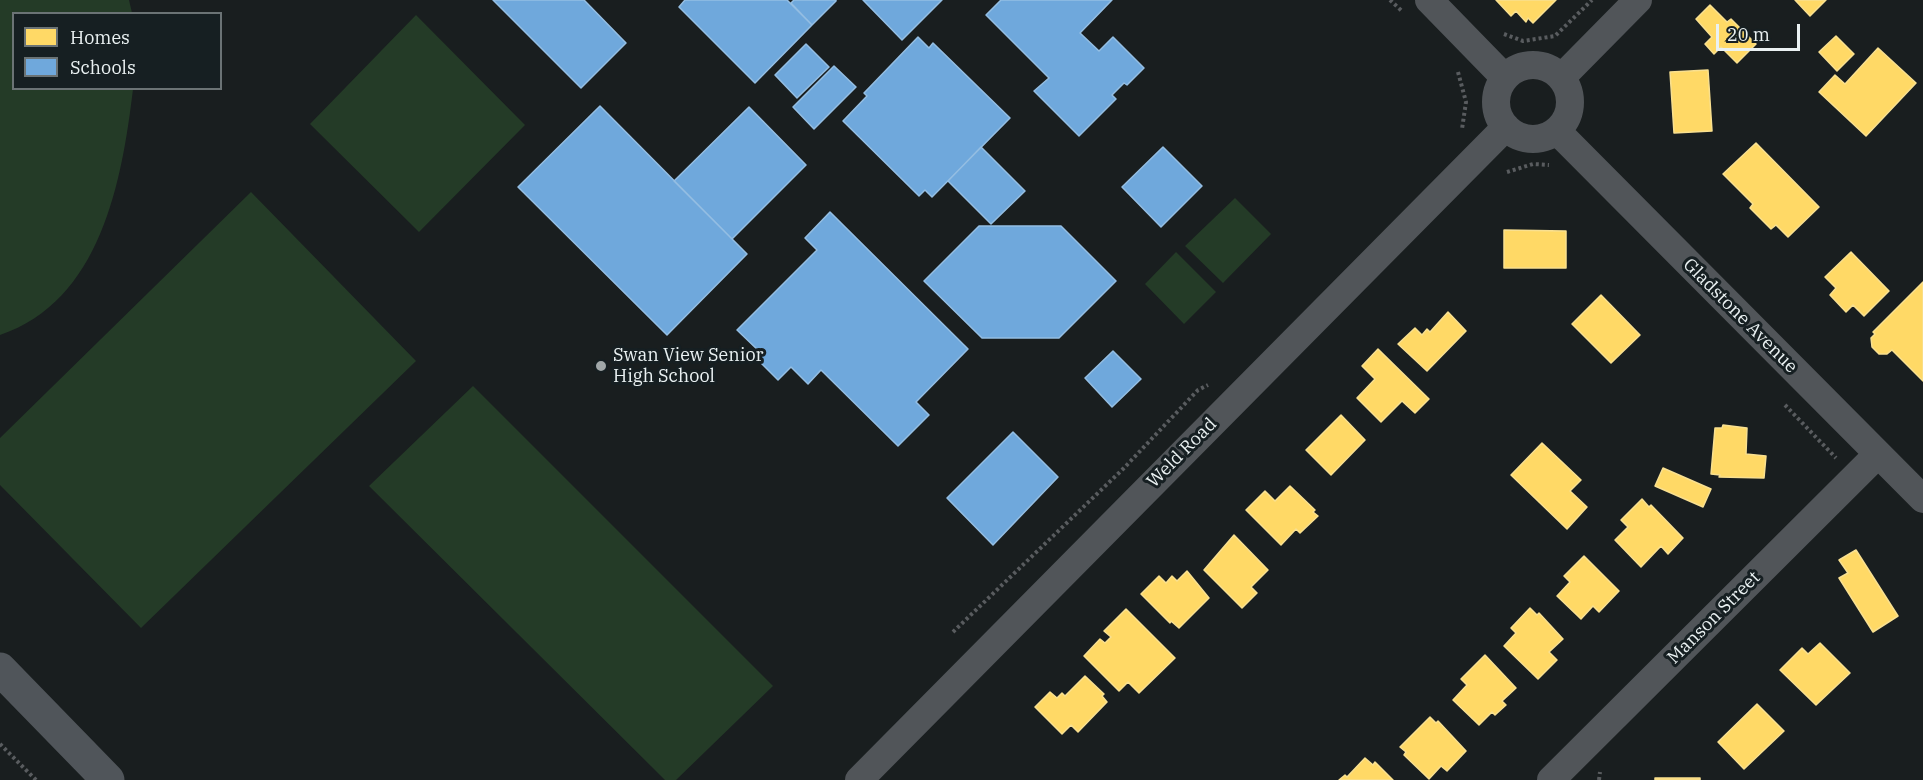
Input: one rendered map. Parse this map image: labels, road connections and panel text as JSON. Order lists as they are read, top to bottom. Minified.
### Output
{"streets":{"street":["Gladstone Avenue","Weld Road","Manson Street"]},"crossings":[["Gladstone Avenue","Weld Road"],["Gladstone Avenue","Manson Street"]],"places":["Swan View Senior High School"],"legend":["Homes","Schools"],"scale_bar":"20 m"}
